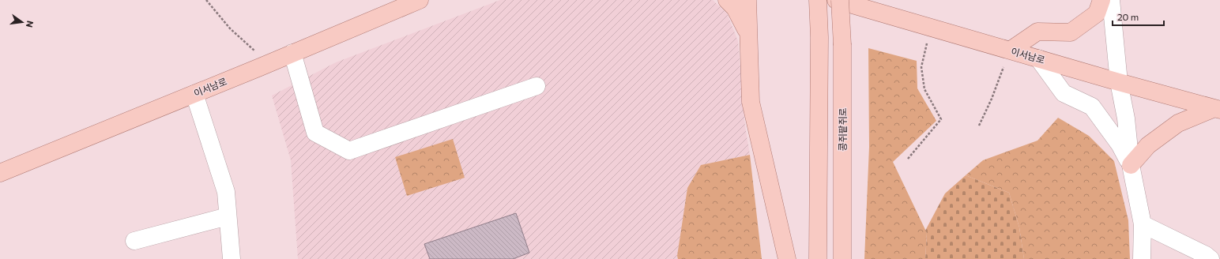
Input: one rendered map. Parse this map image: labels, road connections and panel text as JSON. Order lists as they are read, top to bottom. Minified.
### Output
{"streets":{"main road":["이서남로","콩쥐팥쥐로"]},"scale_bar":"20 m","north":"right"}
